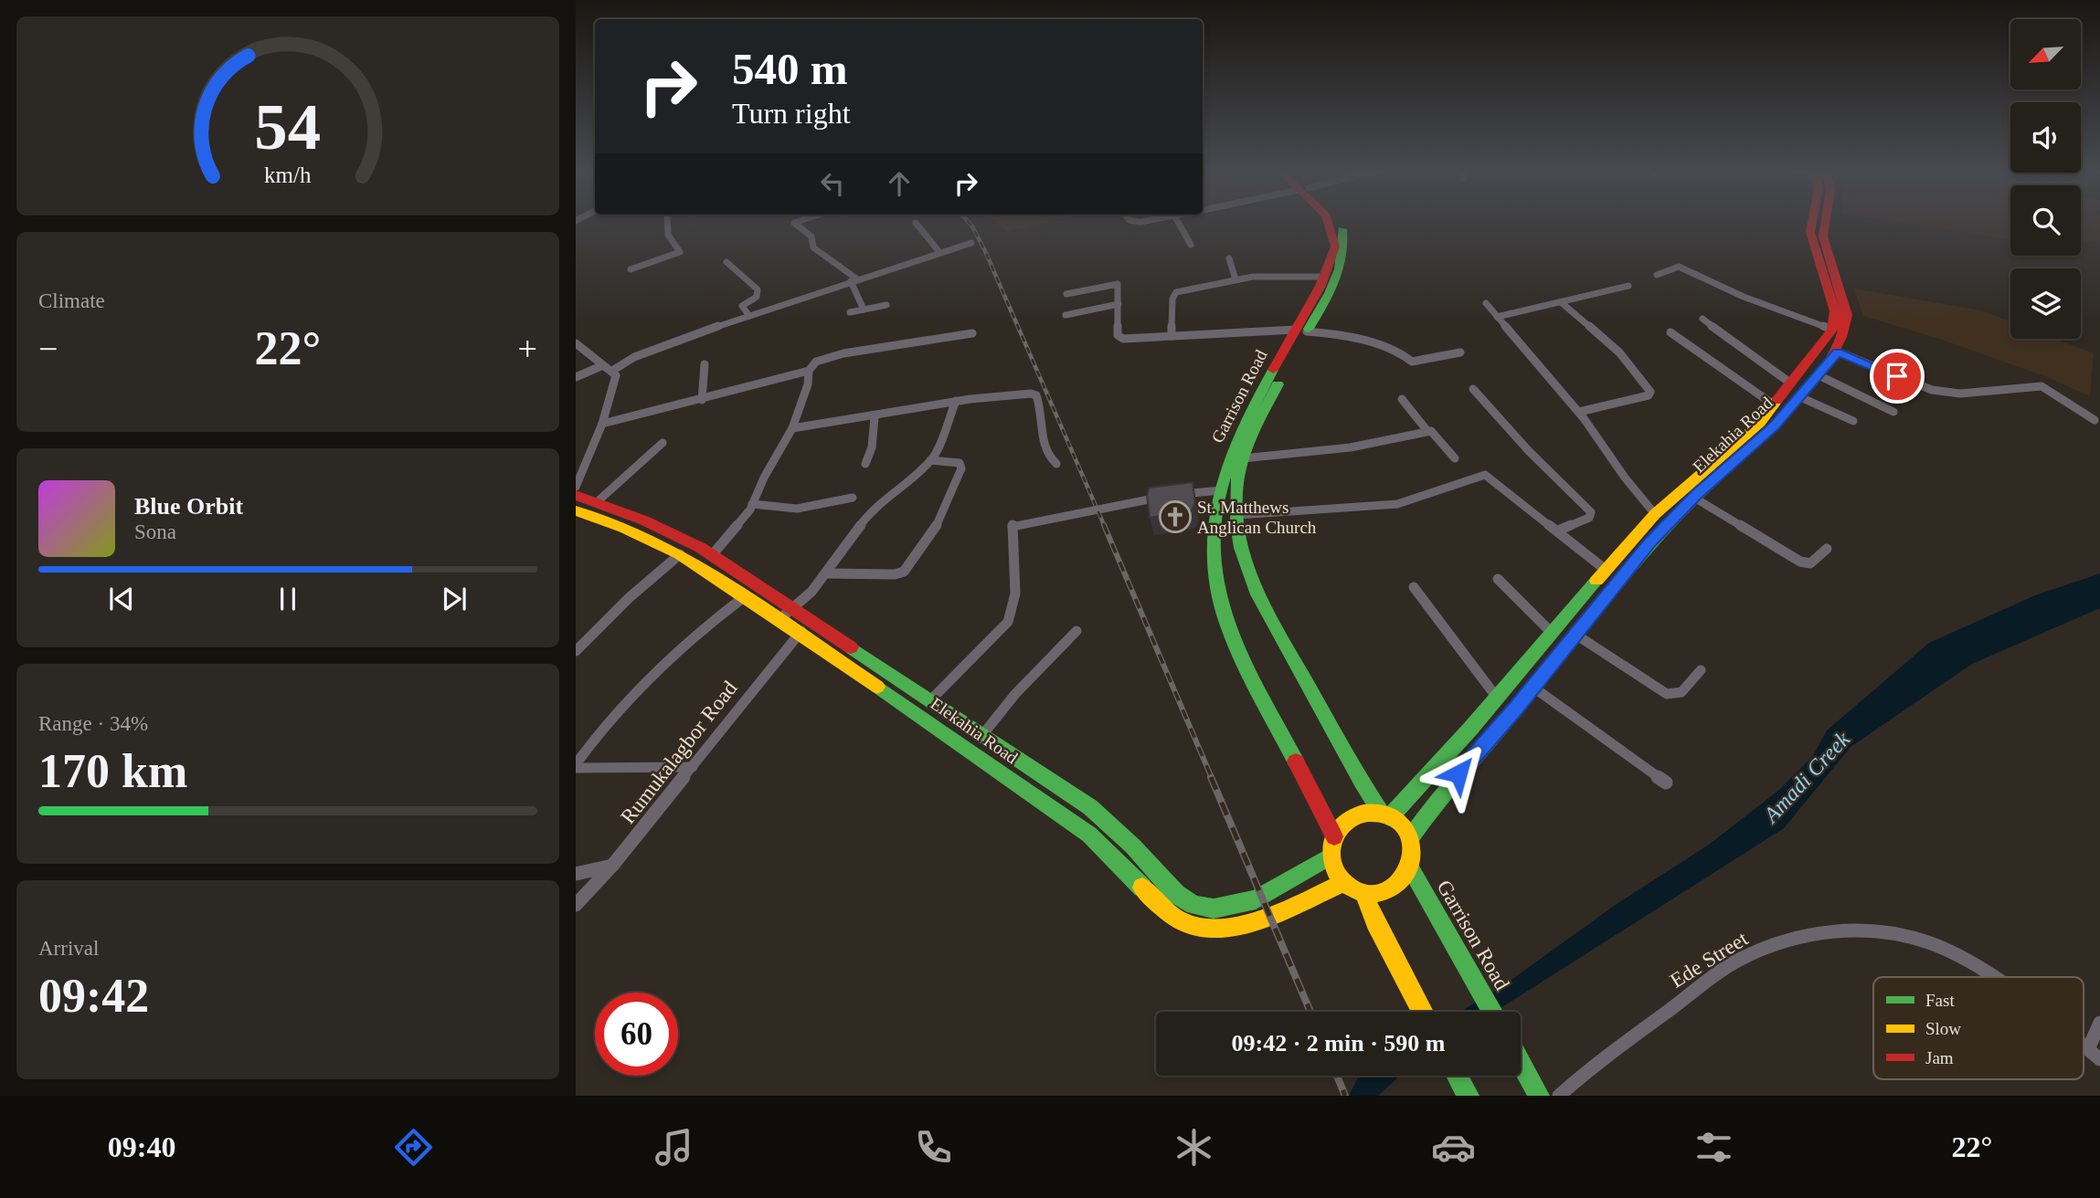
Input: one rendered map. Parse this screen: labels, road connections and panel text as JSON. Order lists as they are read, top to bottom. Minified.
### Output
{"streets":{"main road":["Garrison Road","Elekahia Road"],"street":["Rumukalagbor Road","Ede Street"]},"crossings":[["Garrison Road","Elekahia Road"],["Elekahia Road","Rumukalagbor Road"]],"water":["Amadi Creek"],"places":{"church":["St. Matthews Anglican Church"]},"legend":["Fast","Slow","Jam"],"north":"bottom left","page":{"turn":["540 m","Turn right"],"tile":["Climate",["Range · 34%","170 km"],["Arrival","09:42"]],"heat":["−","22°","+"],"song":["Blue Orbit","Sona"],"limit":"60","trip":"09:42 · 2 min · 590 m","tabs":["09:40","22°"],"gauge":["54","km/h"]}}
